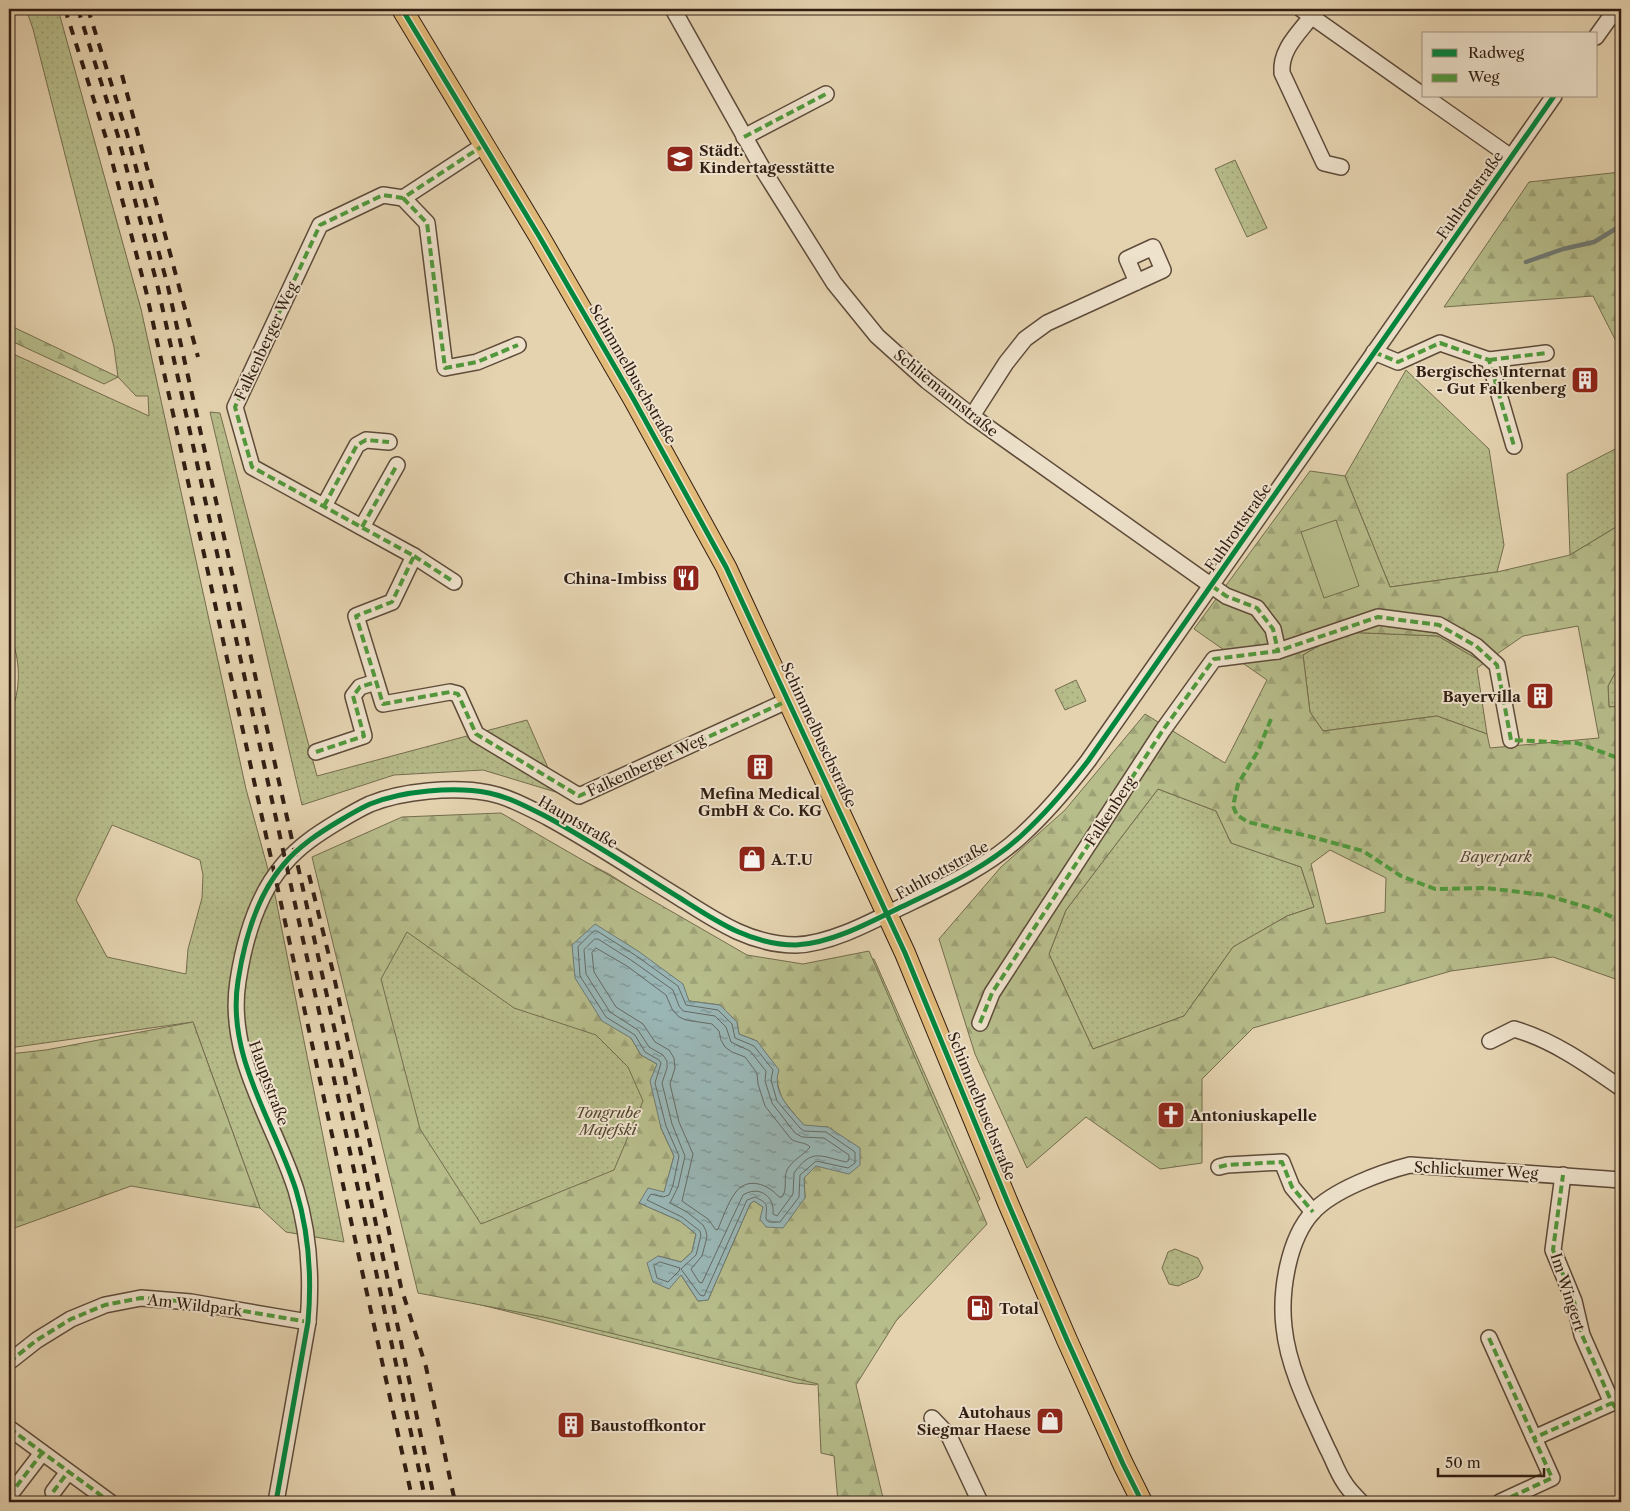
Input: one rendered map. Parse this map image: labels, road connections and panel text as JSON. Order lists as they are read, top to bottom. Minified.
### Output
{"streets":{"main road":["Schimmelbuschstraße"],"street":["Fuhlrottstraße","Falkenberger Weg","Schliemannstraße","Falkenberg","Hauptstraße","Schlickumer Weg","Im Wingert","Am Wildpark"]},"crossings":[["Fuhlrottstraße","Schimmelbuschstraße"],["Fuhlrottstraße","Schliemannstraße"],["Fuhlrottstraße","Hauptstraße"],["Falkenberger Weg","Schimmelbuschstraße"],["Schimmelbuschstraße","Hauptstraße"],["Hauptstraße","Am Wildpark"],["Schlickumer Weg","Im Wingert"]],"parks":["Bayerpark","Tongrube Majefski"],"places":{"school or university":["Städt. Kindertagesstätte"],"building":["Bergisches Internat - Gut Falkenberg","Bayervilla","Mefina Medical GmbH & Co. KG","Baustoffkontor"],"restaurant":["China-Imbiss"],"shop":["A.T.U","Autohaus Siegmar Haese"],"church":["Antoniuskapelle"],"fuel station":["Total"]},"legend":["Radweg","Weg"],"scale_bar":"50 m"}
